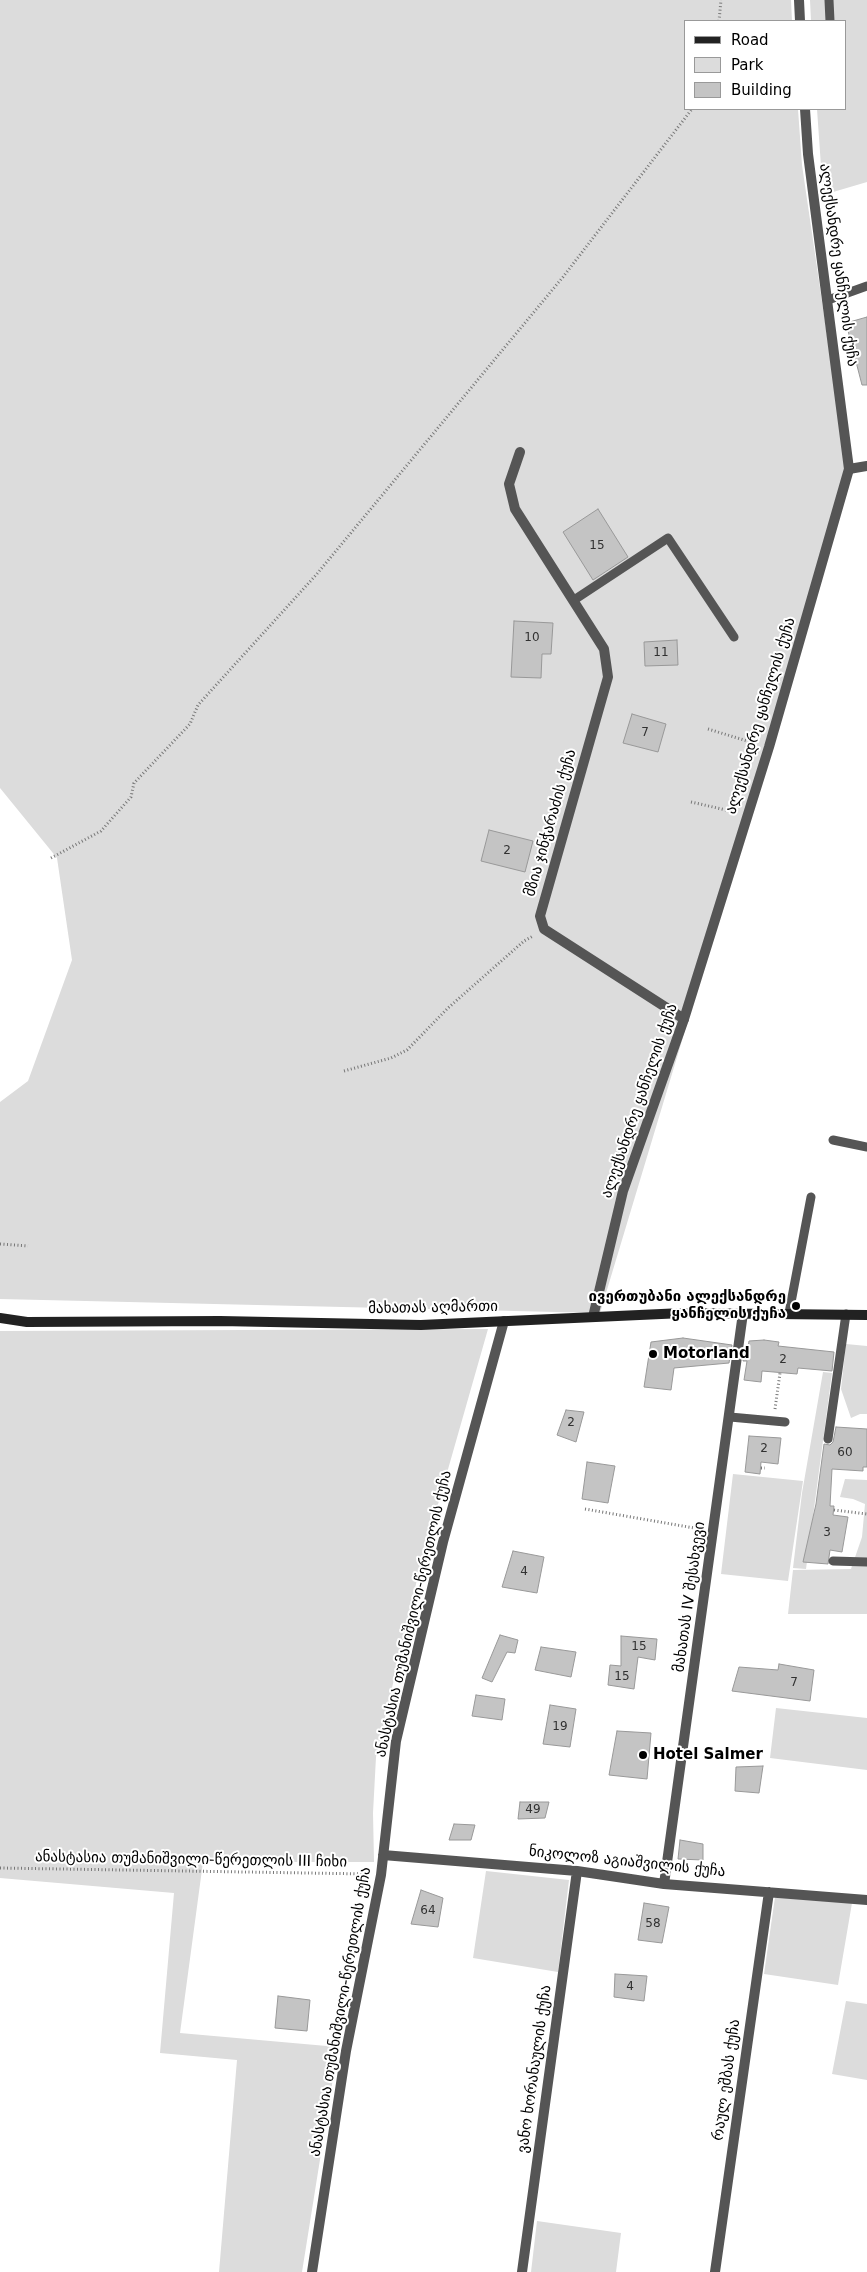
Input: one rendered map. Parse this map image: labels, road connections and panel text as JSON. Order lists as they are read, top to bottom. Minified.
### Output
{"streets":{"main road":["მახათას აღმართი"],"street":["ალექსანდრე ყანჩელის ქუჩა","მზია ჯინჭარაძის ქუჩა","მახათას IV შესახვევი","ანასტასია თუმანიშვილი-წერეთლის ქუჩა","ნიკოლოზ აგიაშვილის ქუჩა","ვანო ხორანაულის ქუჩა","რაულ ეშბას ქუჩა"],"path":["ანასტასია თუმანიშვილი-წერეთლის III ჩიხი"]},"crossings":[["ალექსანდრე ყანჩელის ქუჩა","მახათას აღმართი"],["მახათას აღმართი","მახათას IV შესახვევი"],["მახათას აღმართი","ანასტასია თუმანიშვილი-წერეთლის ქუჩა"],["მახათას IV შესახვევი","ნიკოლოზ აგიაშვილის ქუჩა"],["ანასტასია თუმანიშვილი-წერეთლის ქუჩა","ანასტასია თუმანიშვილი-წერეთლის III ჩიხი"],["ანასტასია თუმანიშვილი-წერეთლის ქუჩა","ნიკოლოზ აგიაშვილის ქუჩა"],["ნიკოლოზ აგიაშვილის ქუჩა","ვანო ხორანაულის ქუჩა"],["ნიკოლოზ აგიაშვილის ქუჩა","რაულ ეშბას ქუჩა"]],"places":["ივერთუბანი ალექსანდრე ყანჩელის ქუჩა","Motorland","Hotel Salmer"],"house_numbers":["15","10","11","7","2","2","2","2","60","3","4","15","15","7","19","49","64","58","4"],"legend":["Road","Park","Building"]}
